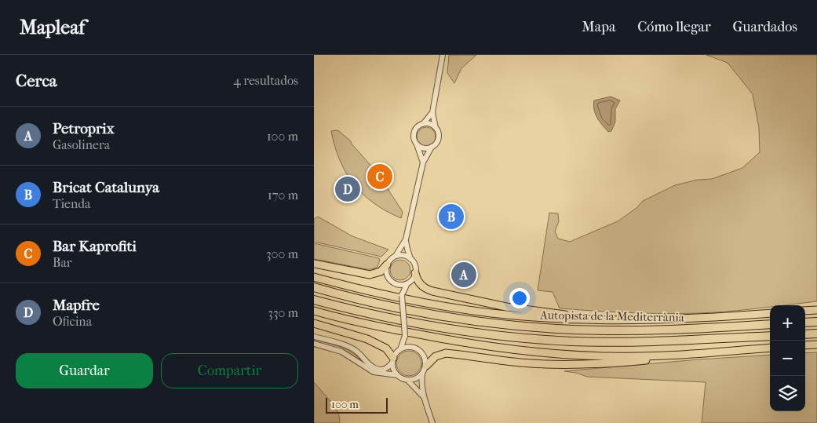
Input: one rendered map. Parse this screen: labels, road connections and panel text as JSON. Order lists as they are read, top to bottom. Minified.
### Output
{"streets":{"highway":["Autopista de la Mediterrània"]},"scale_bar":"100 m","page":{"header":"Mapleaf","nav":["Mapa","Cómo llegar","Guardados"],"heading":["Cerca","4 resultados"],"list":[{"mark":"A","name":"Petroprix","note":"Gasolinera","value":"100 m"},{"mark":"B","name":"Bricat Catalunya","note":"Tienda","value":"170 m"},{"mark":"C","name":"Bar Kaprofiti","note":"Bar","value":"300 m"},{"mark":"D","name":"Mapfre","note":"Oficina","value":"330 m"}],"pins":["C","D","B","A"],"map_buttons":["+","−"],"buttons":["Guardar","Compartir"],"scale":"100 m"}}
